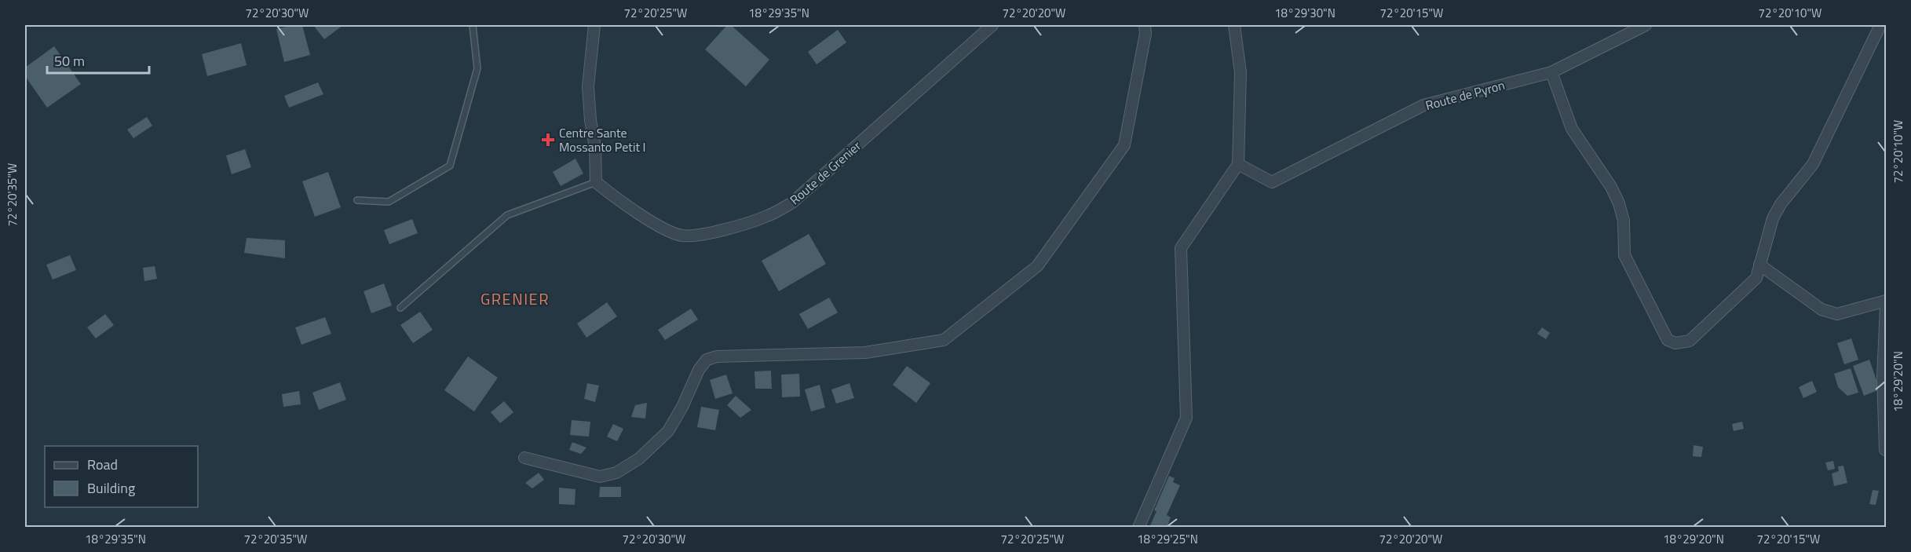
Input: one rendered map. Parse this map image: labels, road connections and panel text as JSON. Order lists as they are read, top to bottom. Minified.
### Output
{"streets":{"street":["Route de Pyron","Route de Grenier"]},"districts":["GRENIER"],"places":{"health":["Centre Sante Mossanto Petit I"]},"legend":["Road","Building"],"scale_bar":"50 m","coordinates":["72°20'30\"W","72°20'25\"W","18°29'35\"N","72°20'20\"W","18°29'30\"N","72°20'15\"W","72°20'10\"W","72°20'35\"W","18°29'20\"N","18°29'25\"N"]}
